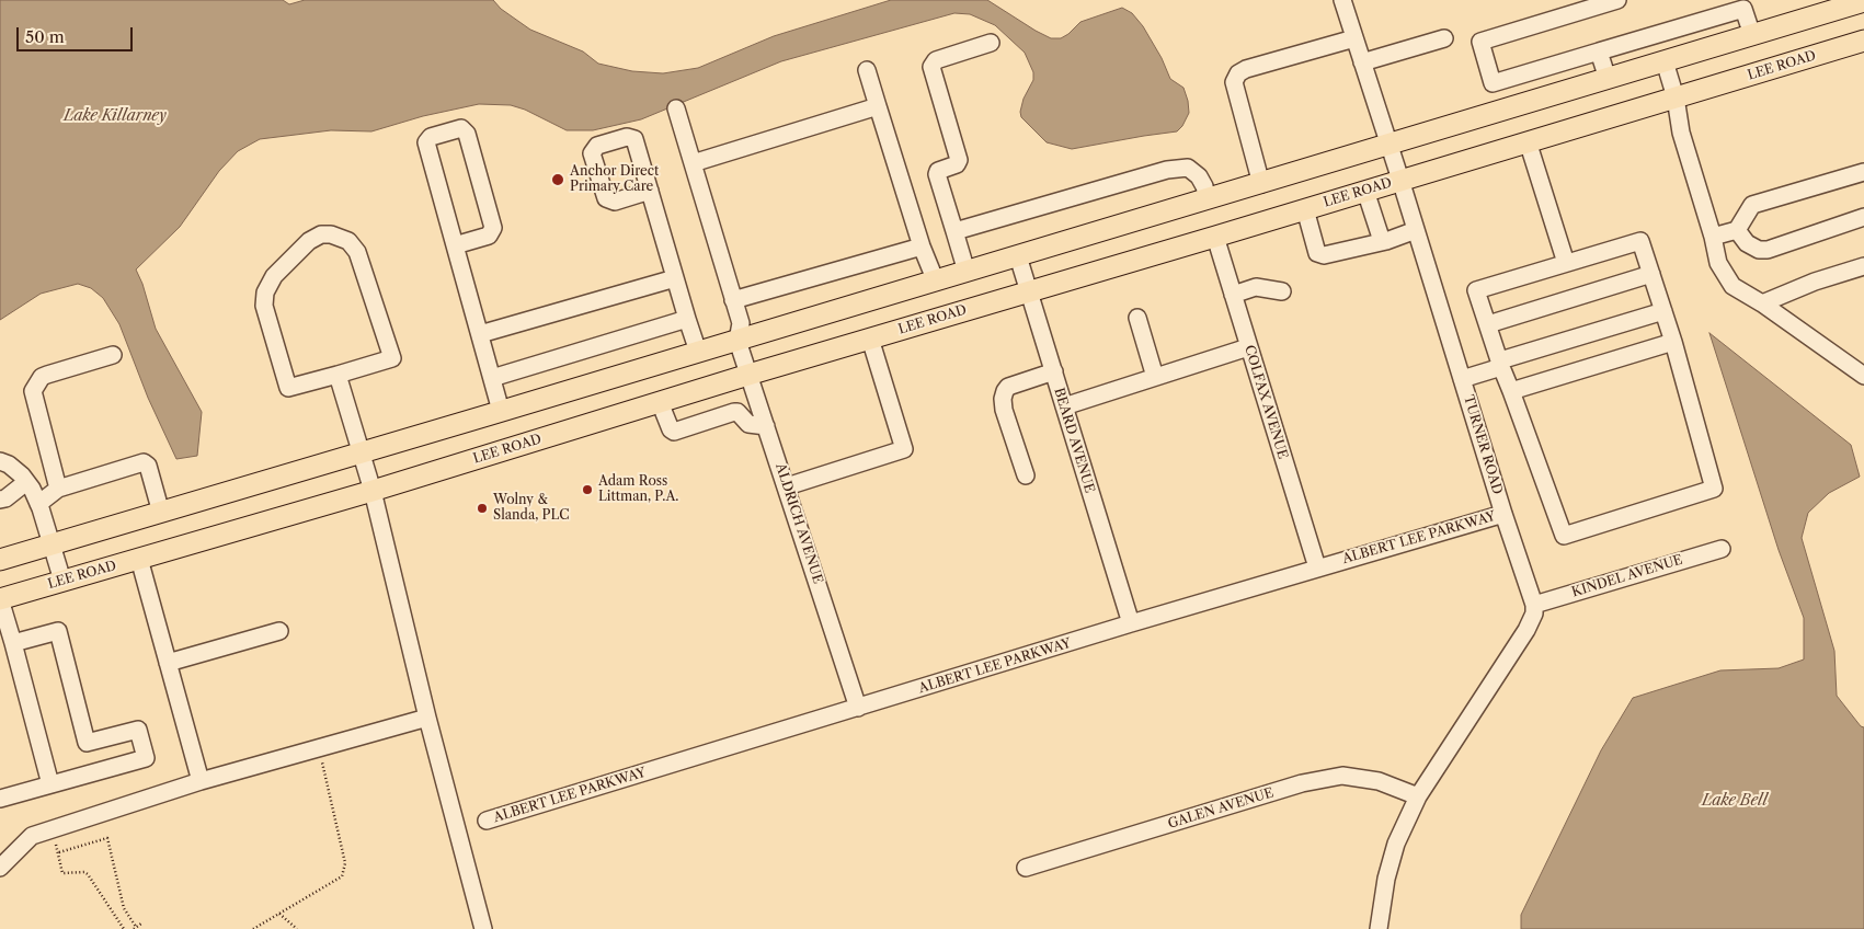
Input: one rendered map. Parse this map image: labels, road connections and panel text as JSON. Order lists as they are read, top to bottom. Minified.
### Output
{"streets":{"main road":["LEE ROAD"],"street":["COLFAX AVENUE","BEARD AVENUE","TURNER ROAD","ALDRICH AVENUE","ALBERT LEE PARKWAY","KINDEL AVENUE","GALEN AVENUE"]},"crossings":[["LEE ROAD","COLFAX AVENUE"],["LEE ROAD","BEARD AVENUE"],["LEE ROAD","TURNER ROAD"],["LEE ROAD","ALDRICH AVENUE"],["COLFAX AVENUE","ALBERT LEE PARKWAY"],["BEARD AVENUE","ALBERT LEE PARKWAY"],["TURNER ROAD","ALBERT LEE PARKWAY"],["TURNER ROAD","KINDEL AVENUE"],["ALDRICH AVENUE","ALBERT LEE PARKWAY"]],"water":["Lake Killarney","Lake Bell"],"places":["Anchor Direct Primary Care","Adam Ross Littman, P.A.","Wolny & Slanda, PLC"],"scale_bar":"50 m"}
